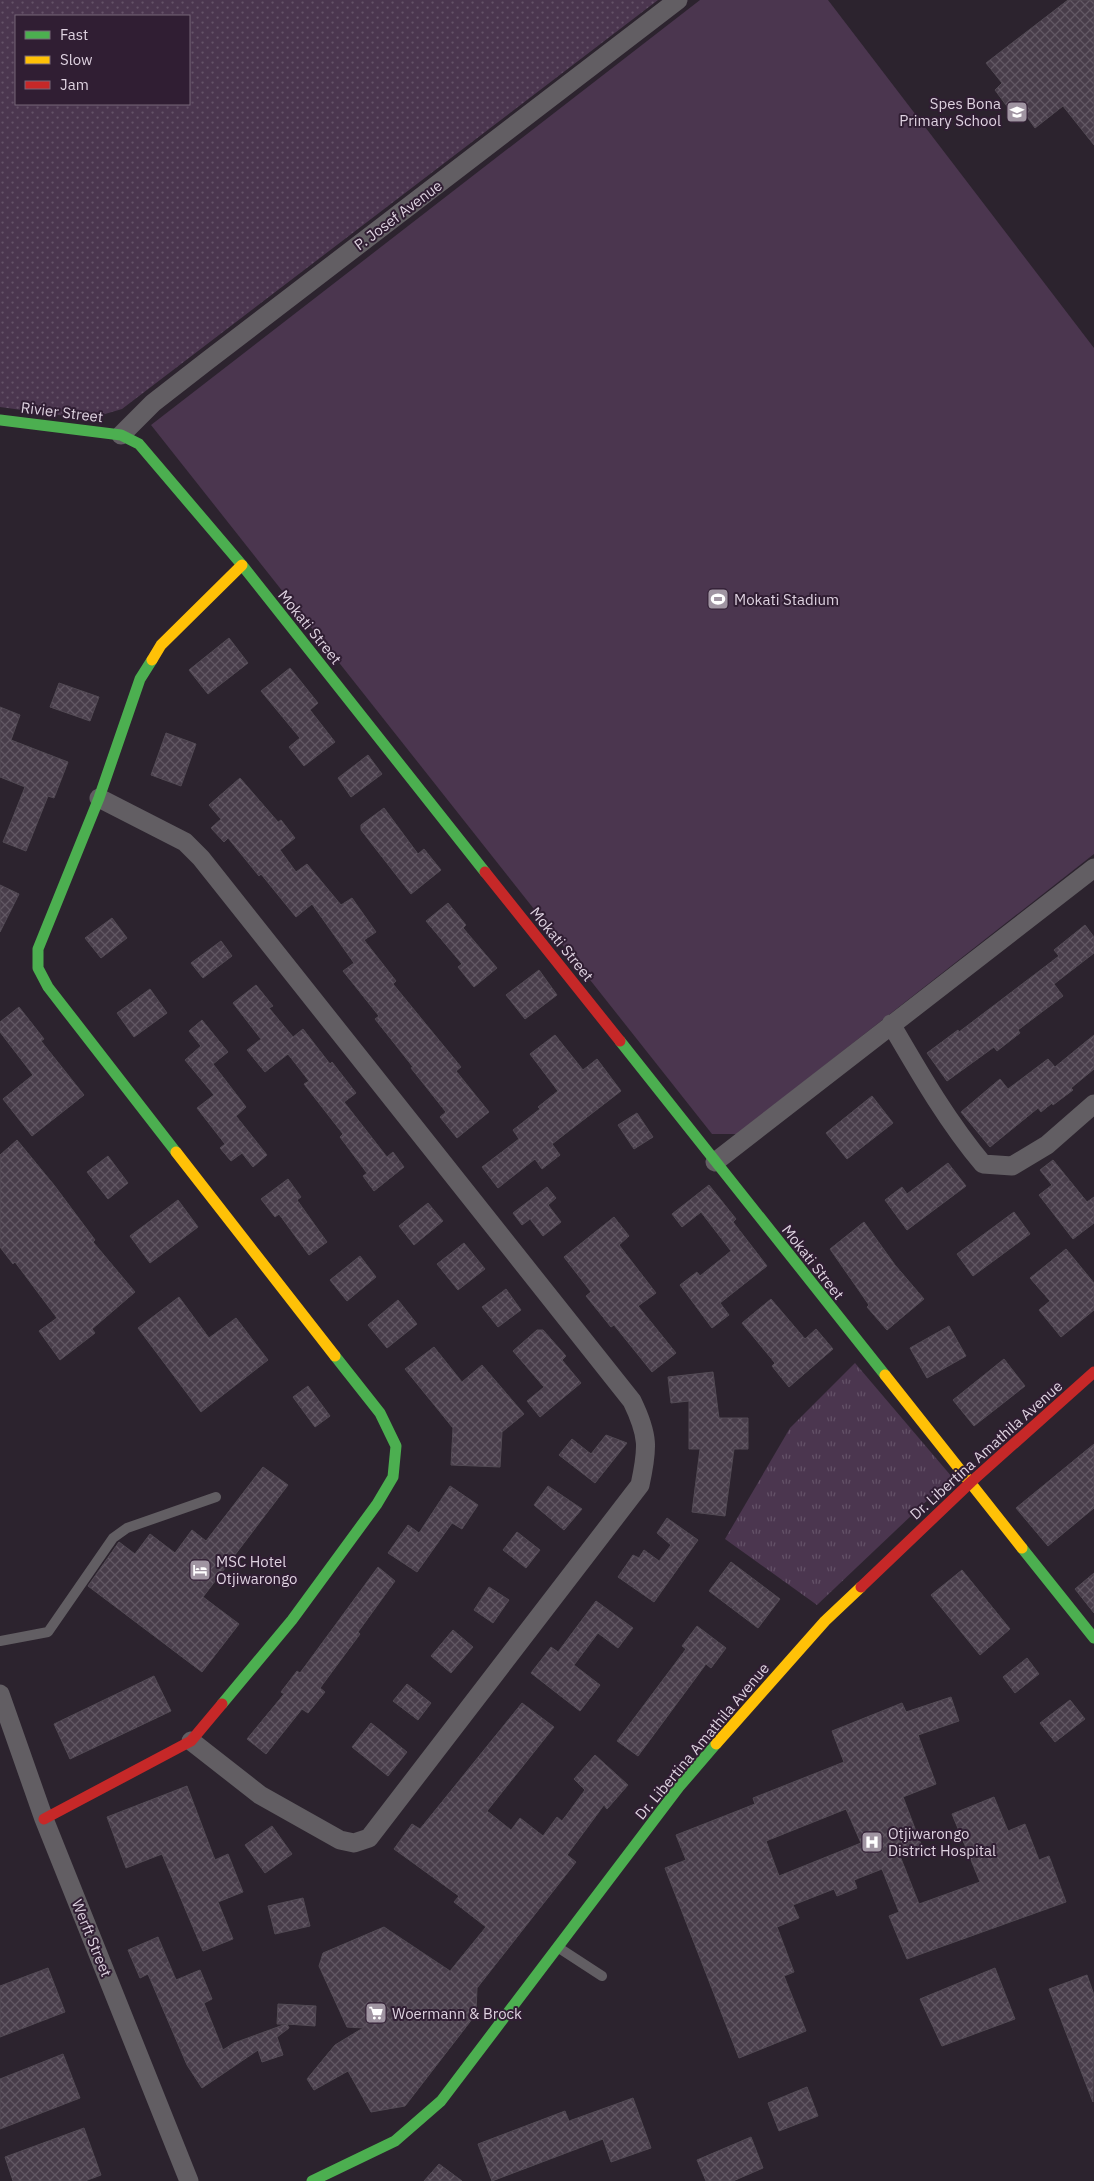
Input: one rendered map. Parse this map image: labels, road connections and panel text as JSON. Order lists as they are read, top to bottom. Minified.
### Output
{"streets":{"street":["P. Josef Avenue","Rivier Street","Mokati Street","Dr. Libertina Amathila Avenue","Werft Street"]},"crossings":[["P. Josef Avenue","Rivier Street"],["P. Josef Avenue","Mokati Street"],["Rivier Street","Mokati Street"],["Mokati Street","Dr. Libertina Amathila Avenue"]],"places":{"school or university":["Spes Bona Primary School"],"sports":["Mokati Stadium"],"hotel":["MSC Hotel Otjiwarongo"],"hospital":["Otjiwarongo District Hospital"],"supermarket":["Woermann & Brock"]},"legend":["Fast","Slow","Jam"]}
